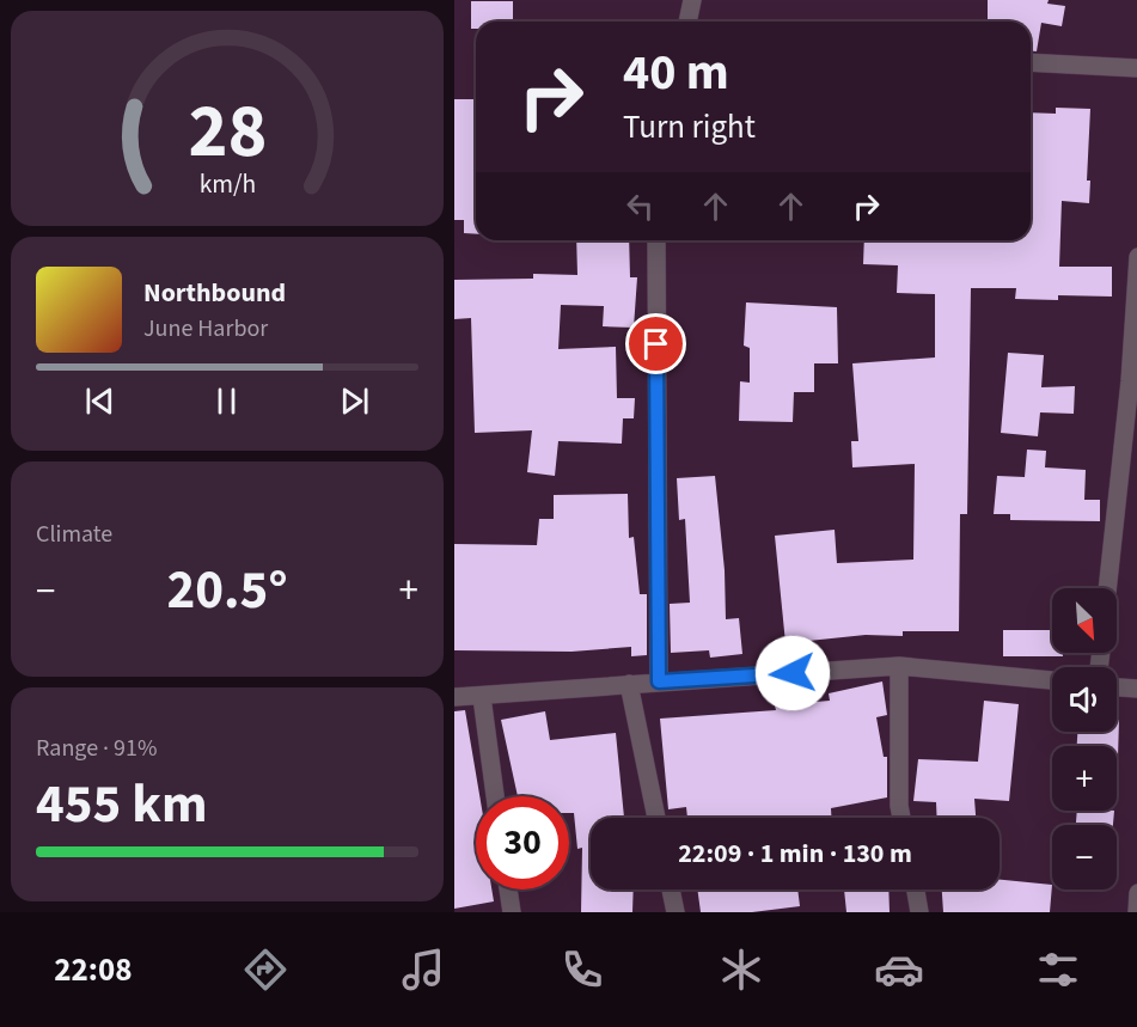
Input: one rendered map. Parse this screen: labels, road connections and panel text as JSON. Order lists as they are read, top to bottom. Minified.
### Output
{"north":"bottom right","page":{"turn":["40 m","Turn right"],"song":["Northbound","June Harbor"],"tile":["Climate",["Range · 91%","455 km"]],"heat":["−","20.5°","+"],"map_buttons":["+","−"],"limit":"30","trip":"22:09 · 1 min · 130 m","tabs":"22:08","gauge":["28","km/h"]}}
